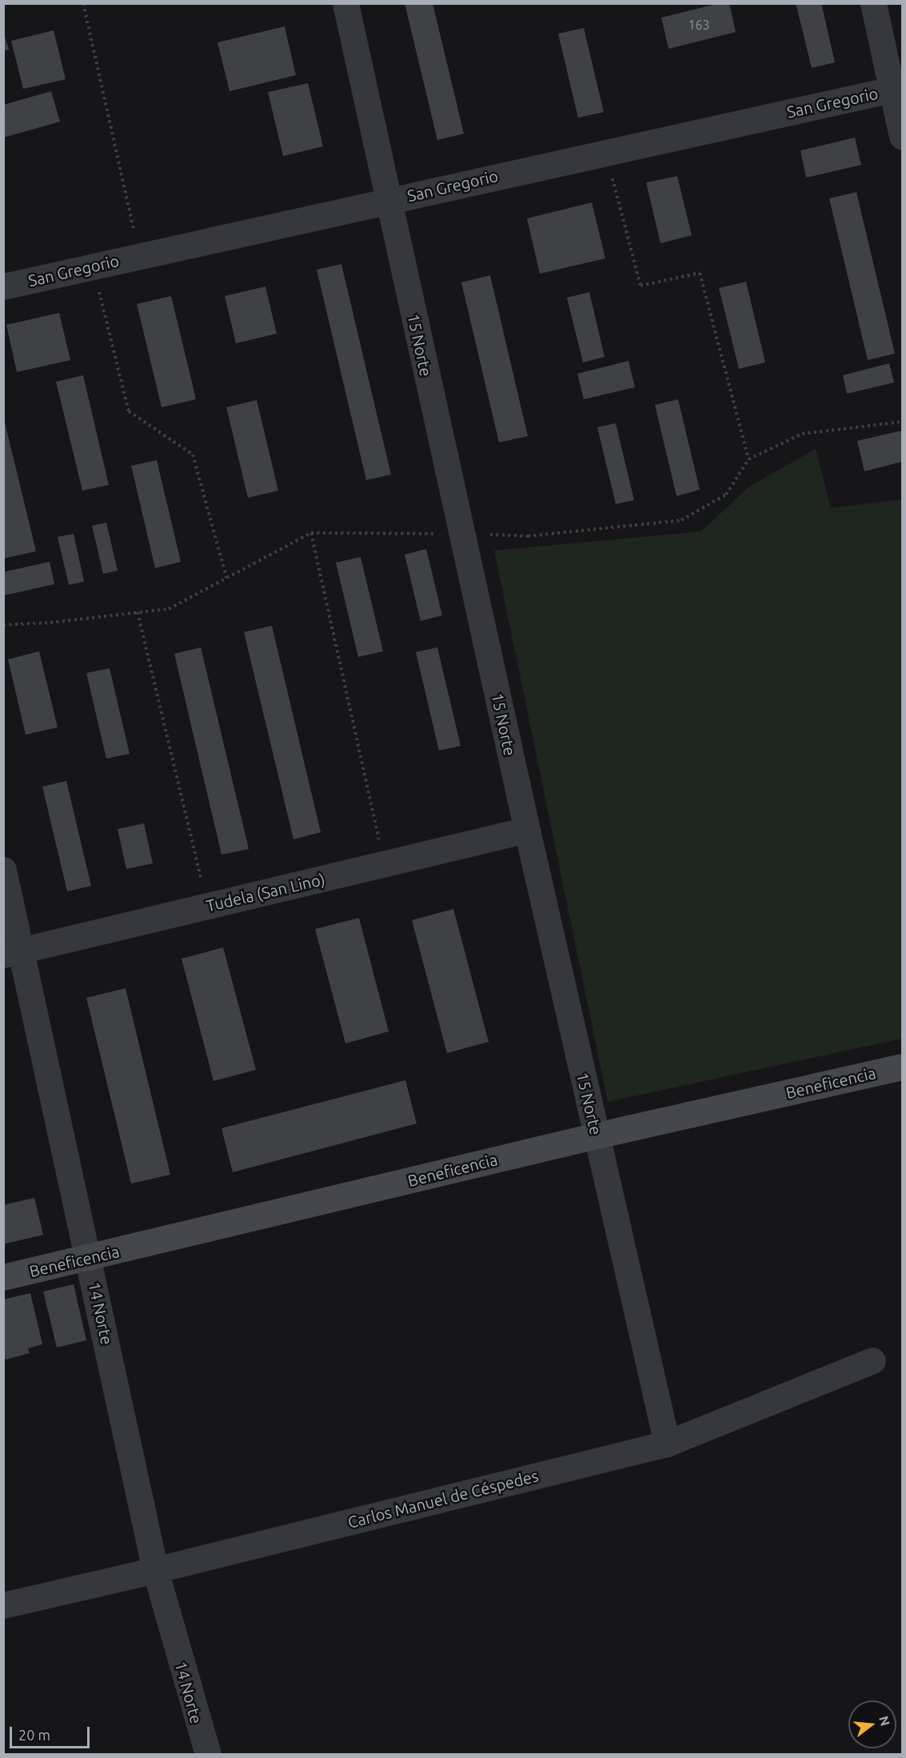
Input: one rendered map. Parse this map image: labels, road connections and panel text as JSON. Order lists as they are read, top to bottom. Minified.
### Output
{"streets":{"main road":["Beneficencia"],"street":["San Gregorio","15 Norte","Tudela (San Lino)","14 Norte","Carlos Manuel de Céspedes"]},"crossings":[["San Gregorio","15 Norte"],["15 Norte","Tudela (San Lino)"],["15 Norte","Beneficencia"],["15 Norte","Carlos Manuel de Céspedes"],["Tudela (San Lino)","14 Norte"],["Beneficencia","14 Norte"],["14 Norte","Carlos Manuel de Céspedes"]],"house_numbers":["163"],"scale_bar":"20 m","north":"right"}
